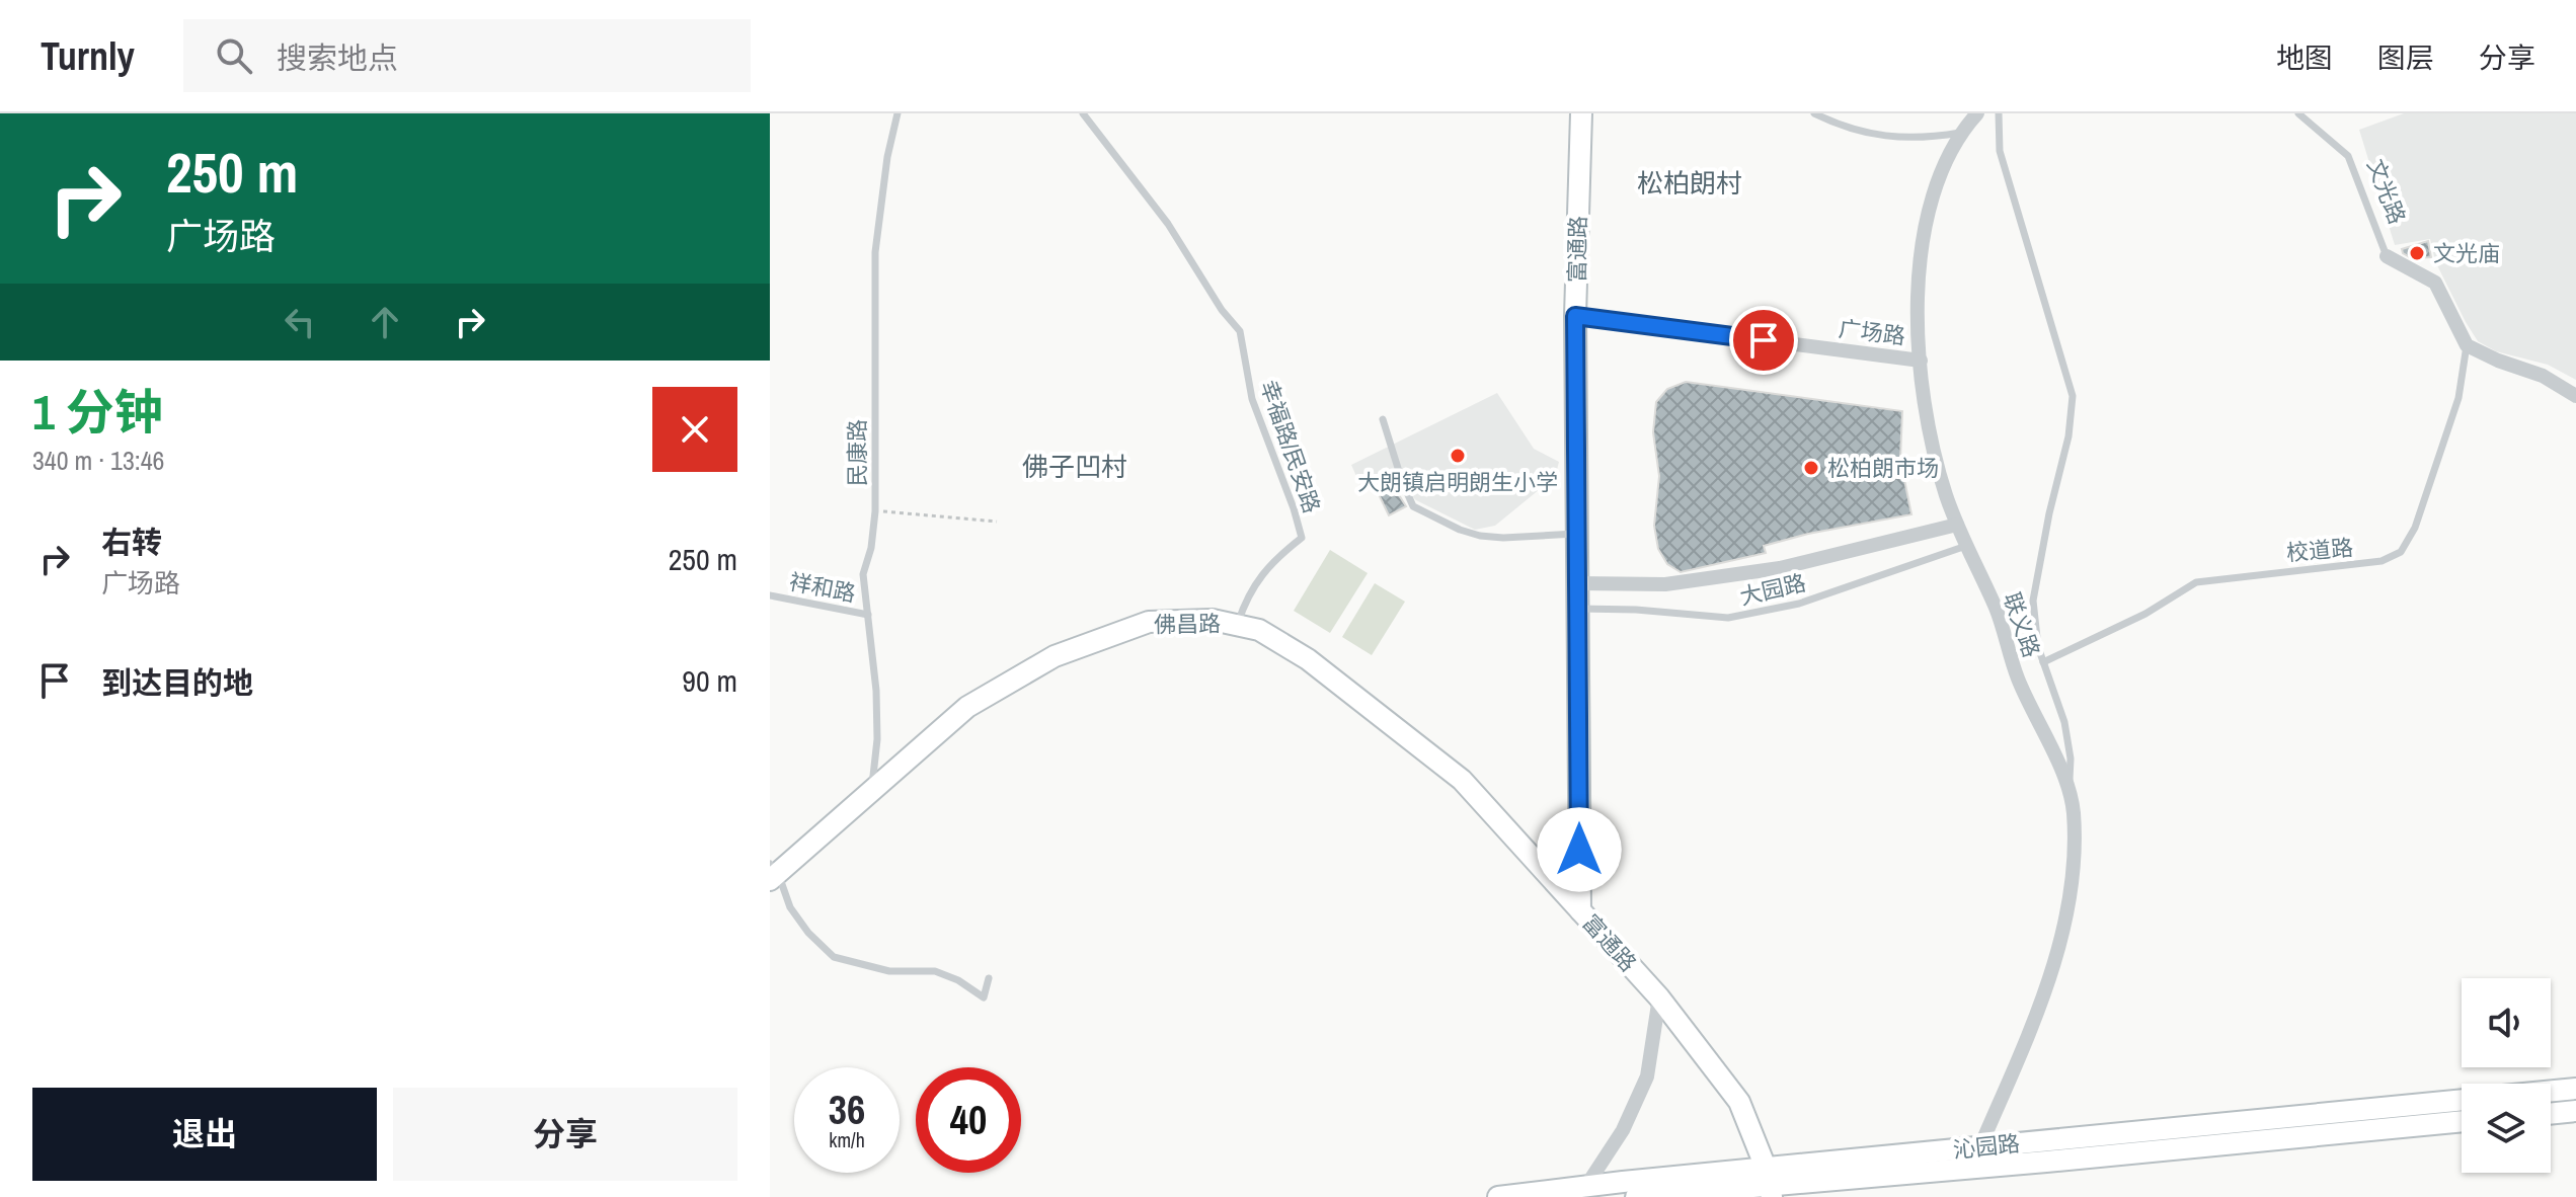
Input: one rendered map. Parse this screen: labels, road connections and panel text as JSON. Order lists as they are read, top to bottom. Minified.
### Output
{"streets":{"street":["文光路","富通路","广场路","佛昌路","联义路","沁园路"],"lane":["幸福路/民安路","民康路","校道路","祥和路","大园路"]},"crossings":[["文光路","校道路"],["富通路","广场路"],["富通路","大园路"],["富通路","佛昌路"],["富通路","沁园路"],["广场路","联义路"],["幸福路/民安路","佛昌路"],["民康路","祥和路"],["民康路","佛昌路"],["大园路","联义路"],["联义路","沁园路"]],"districts":["松柏朗村","佛子凹村"],"places":["文光庙","大朗镇启明朗生小学","松柏朗市场"],"page":{"header":"Turnly","search":"搜索地点","nav":["地图","图层","分享"],"turn":["250 m","广场路"],"heading":["1 分钟","340 m · 13:46"],"list":[{"name":"右转","note":"广场路","value":"250 m"},{"name":"到达目的地","value":"90 m"}],"speed":"36 km/h","limit":"40","buttons":["退出","分享"]}}
